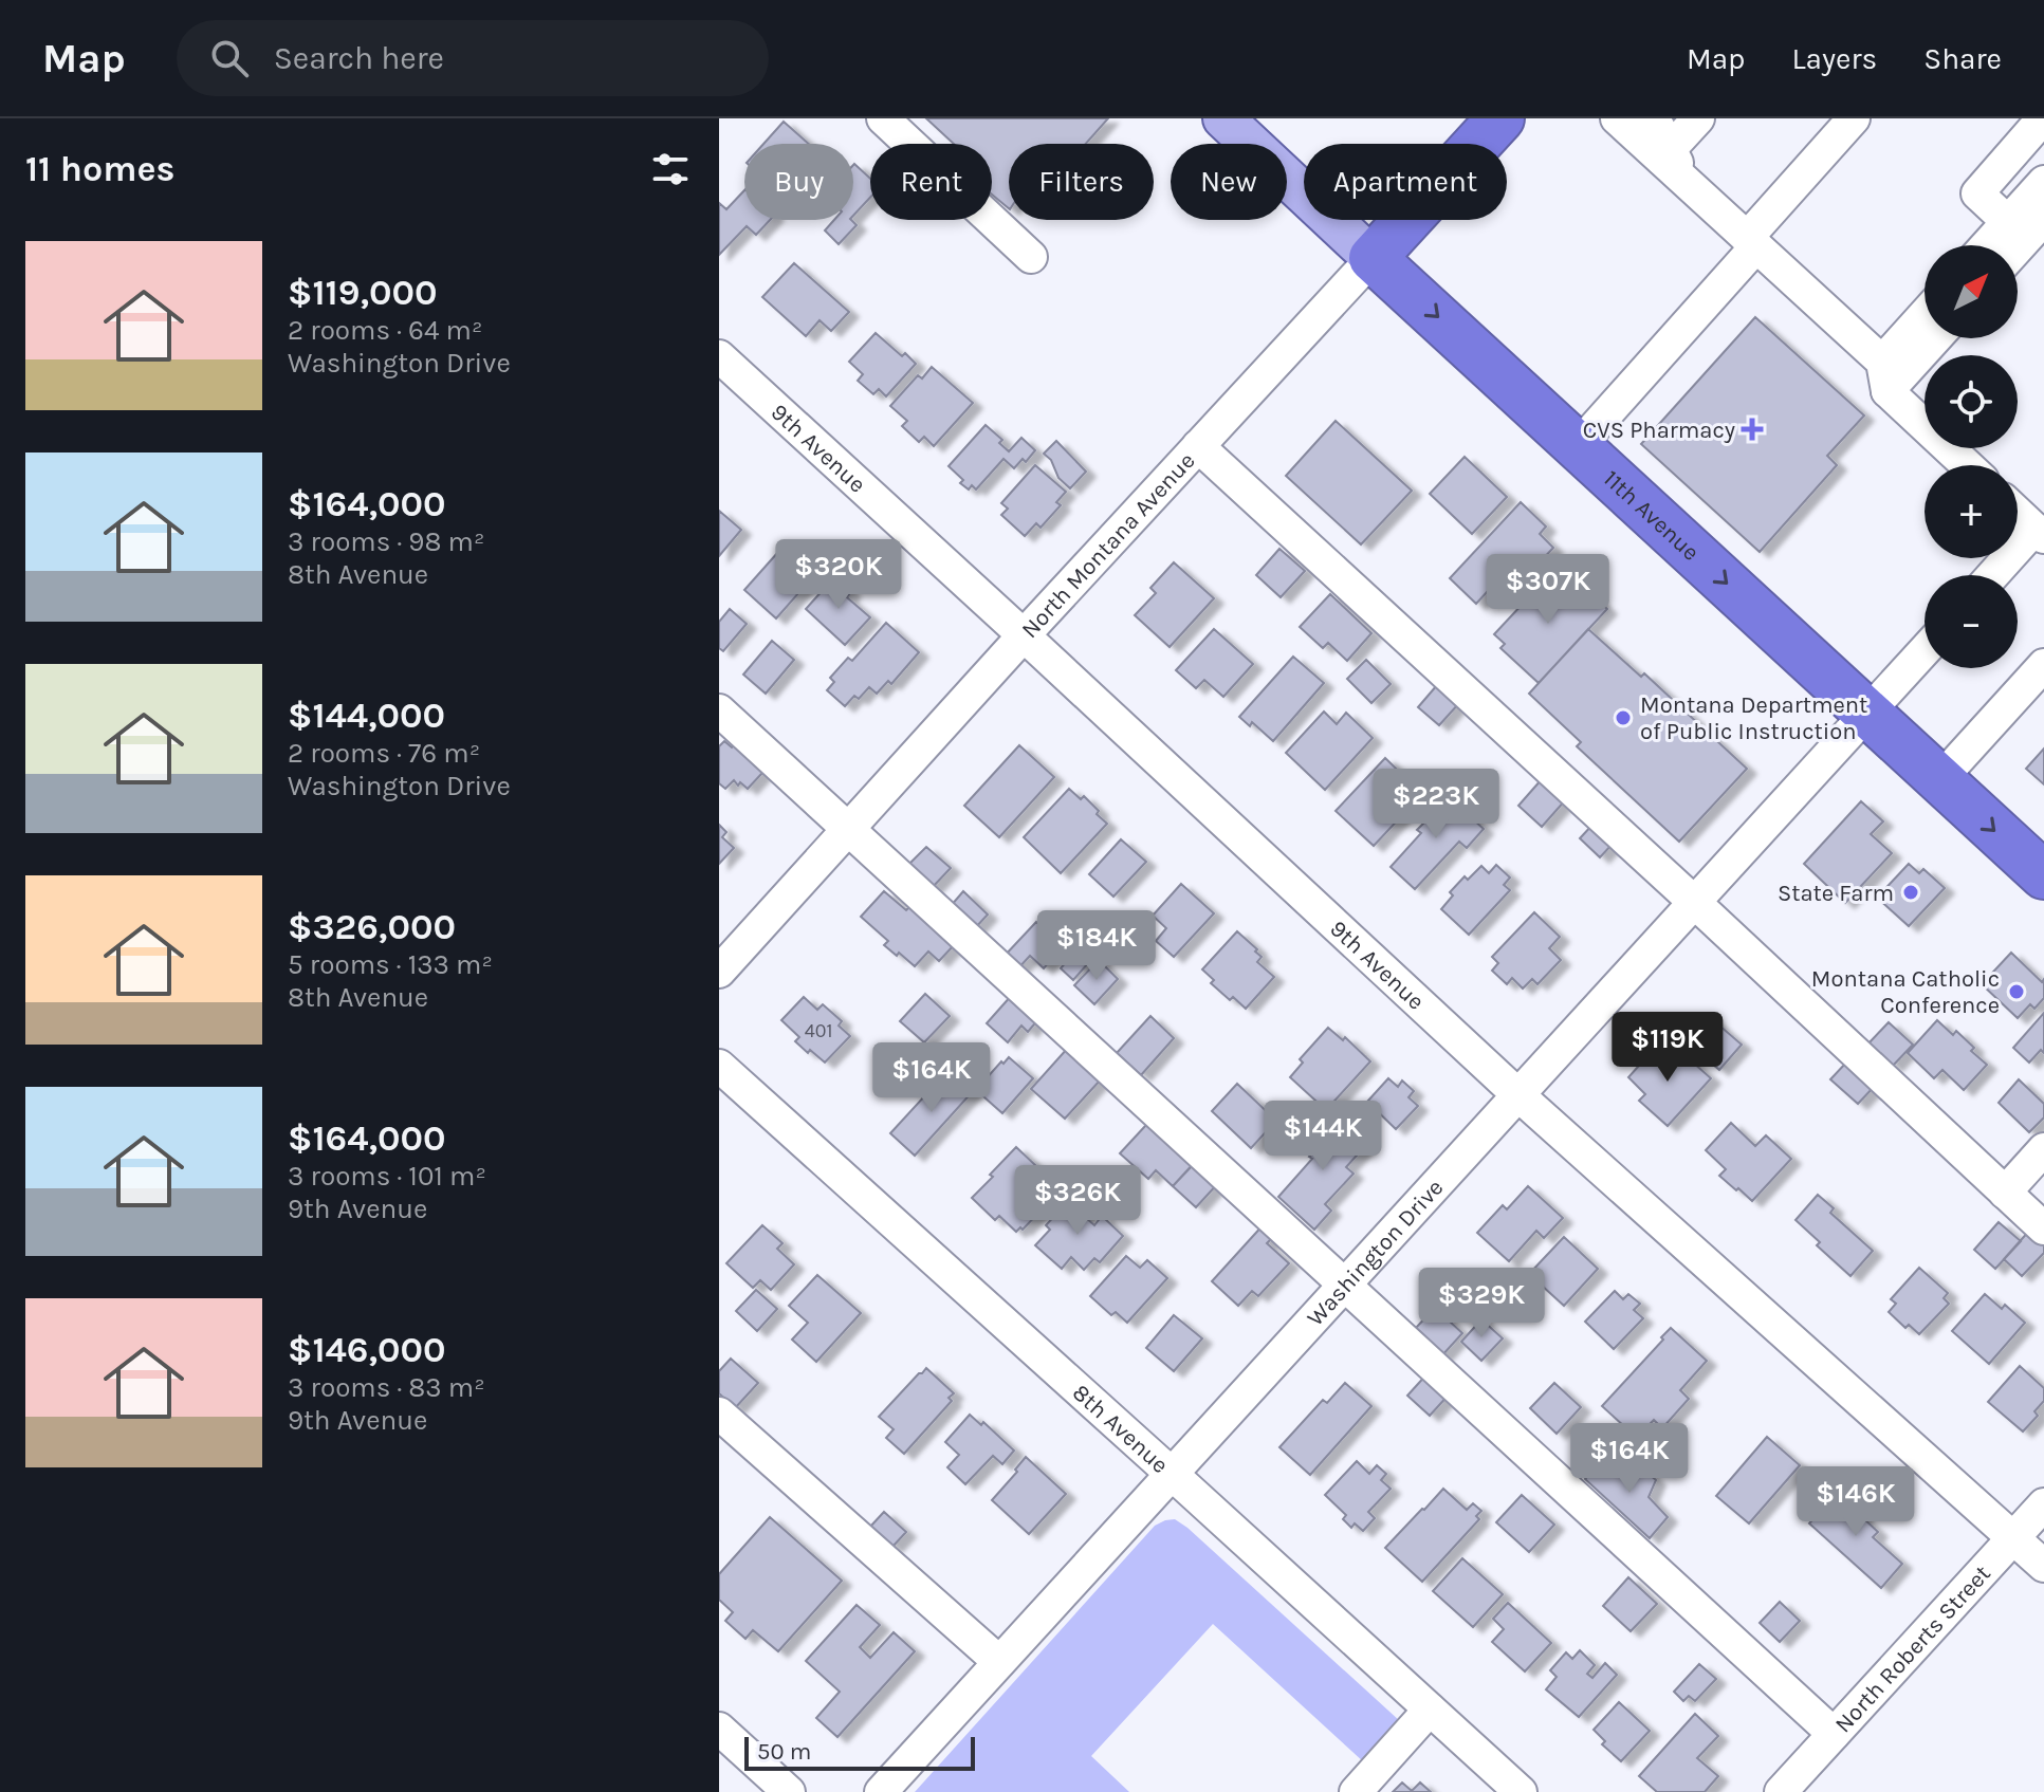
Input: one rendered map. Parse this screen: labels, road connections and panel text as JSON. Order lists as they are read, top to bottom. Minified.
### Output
{"streets":{"highway":["11th Avenue","North Montana Avenue"],"street":["9th Avenue","Washington Drive","8th Avenue","North Roberts Street"]},"crossings":[["9th Avenue","North Montana Avenue"],["9th Avenue","Washington Drive"],["9th Avenue","North Roberts Street"],["11th Avenue","North Montana Avenue"],["11th Avenue","Washington Drive"],["Washington Drive","8th Avenue"]],"one_way":["11th Avenue"],"places":{"health":["CVS Pharmacy"],"other":["Montana Department of Public Instruction","State Farm","Montana Catholic Conference"]},"house_numbers":["401"],"scale_bar":"50 m","north":"top right","page":{"header":"Map","search":"Search here","nav":["Map","Layers","Share"],"heading":"11 homes","chip":["Buy","Rent","Filters","New","Apartment"],"list":[{"name":"$119,000","note":"2 rooms · 64 m² · Washington Drive"},{"name":"$164,000","note":"3 rooms · 98 m² · 8th Avenue"},{"name":"$144,000","note":"2 rooms · 76 m² · Washington Drive"},{"name":"$326,000","note":"5 rooms · 133 m² · 8th Avenue"},{"name":"$164,000","note":"3 rooms · 101 m² · 9th Avenue"},{"name":"$146,000","note":"3 rooms · 83 m² · 9th Avenue"}],"map_buttons":["+","−"],"price":["$320K","$307K","$223K","$184K","$119K","$164K","$144K","$326K","$329K","$164K","$146K"],"scale":"50 m"}}
